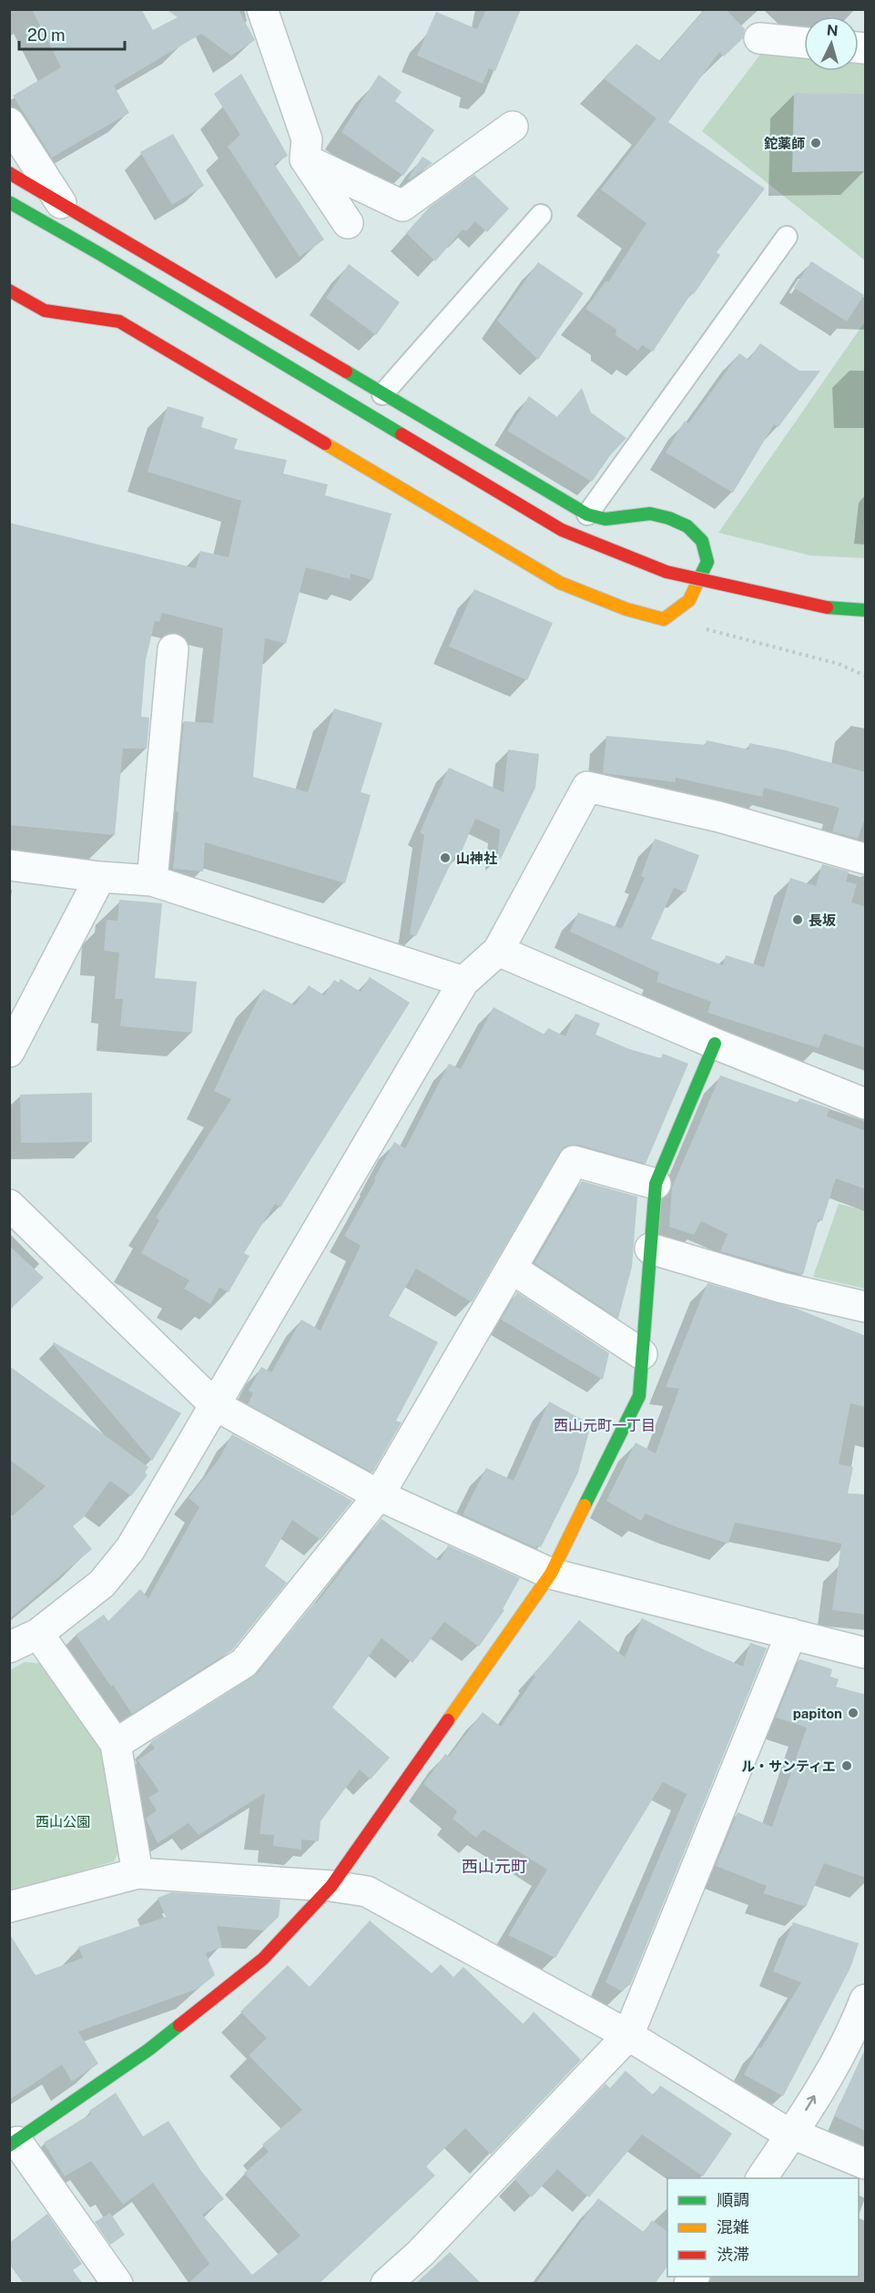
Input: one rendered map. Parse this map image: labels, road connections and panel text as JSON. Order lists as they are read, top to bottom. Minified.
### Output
{"districts":["西山元町一丁目","西山元町"],"parks":["西山公園"],"places":["鉈薬師","山神社","長坂","papiton","ル・サンティエ"],"legend":["順調","混雑","渋滞"],"scale_bar":"20 m","north":"top"}
